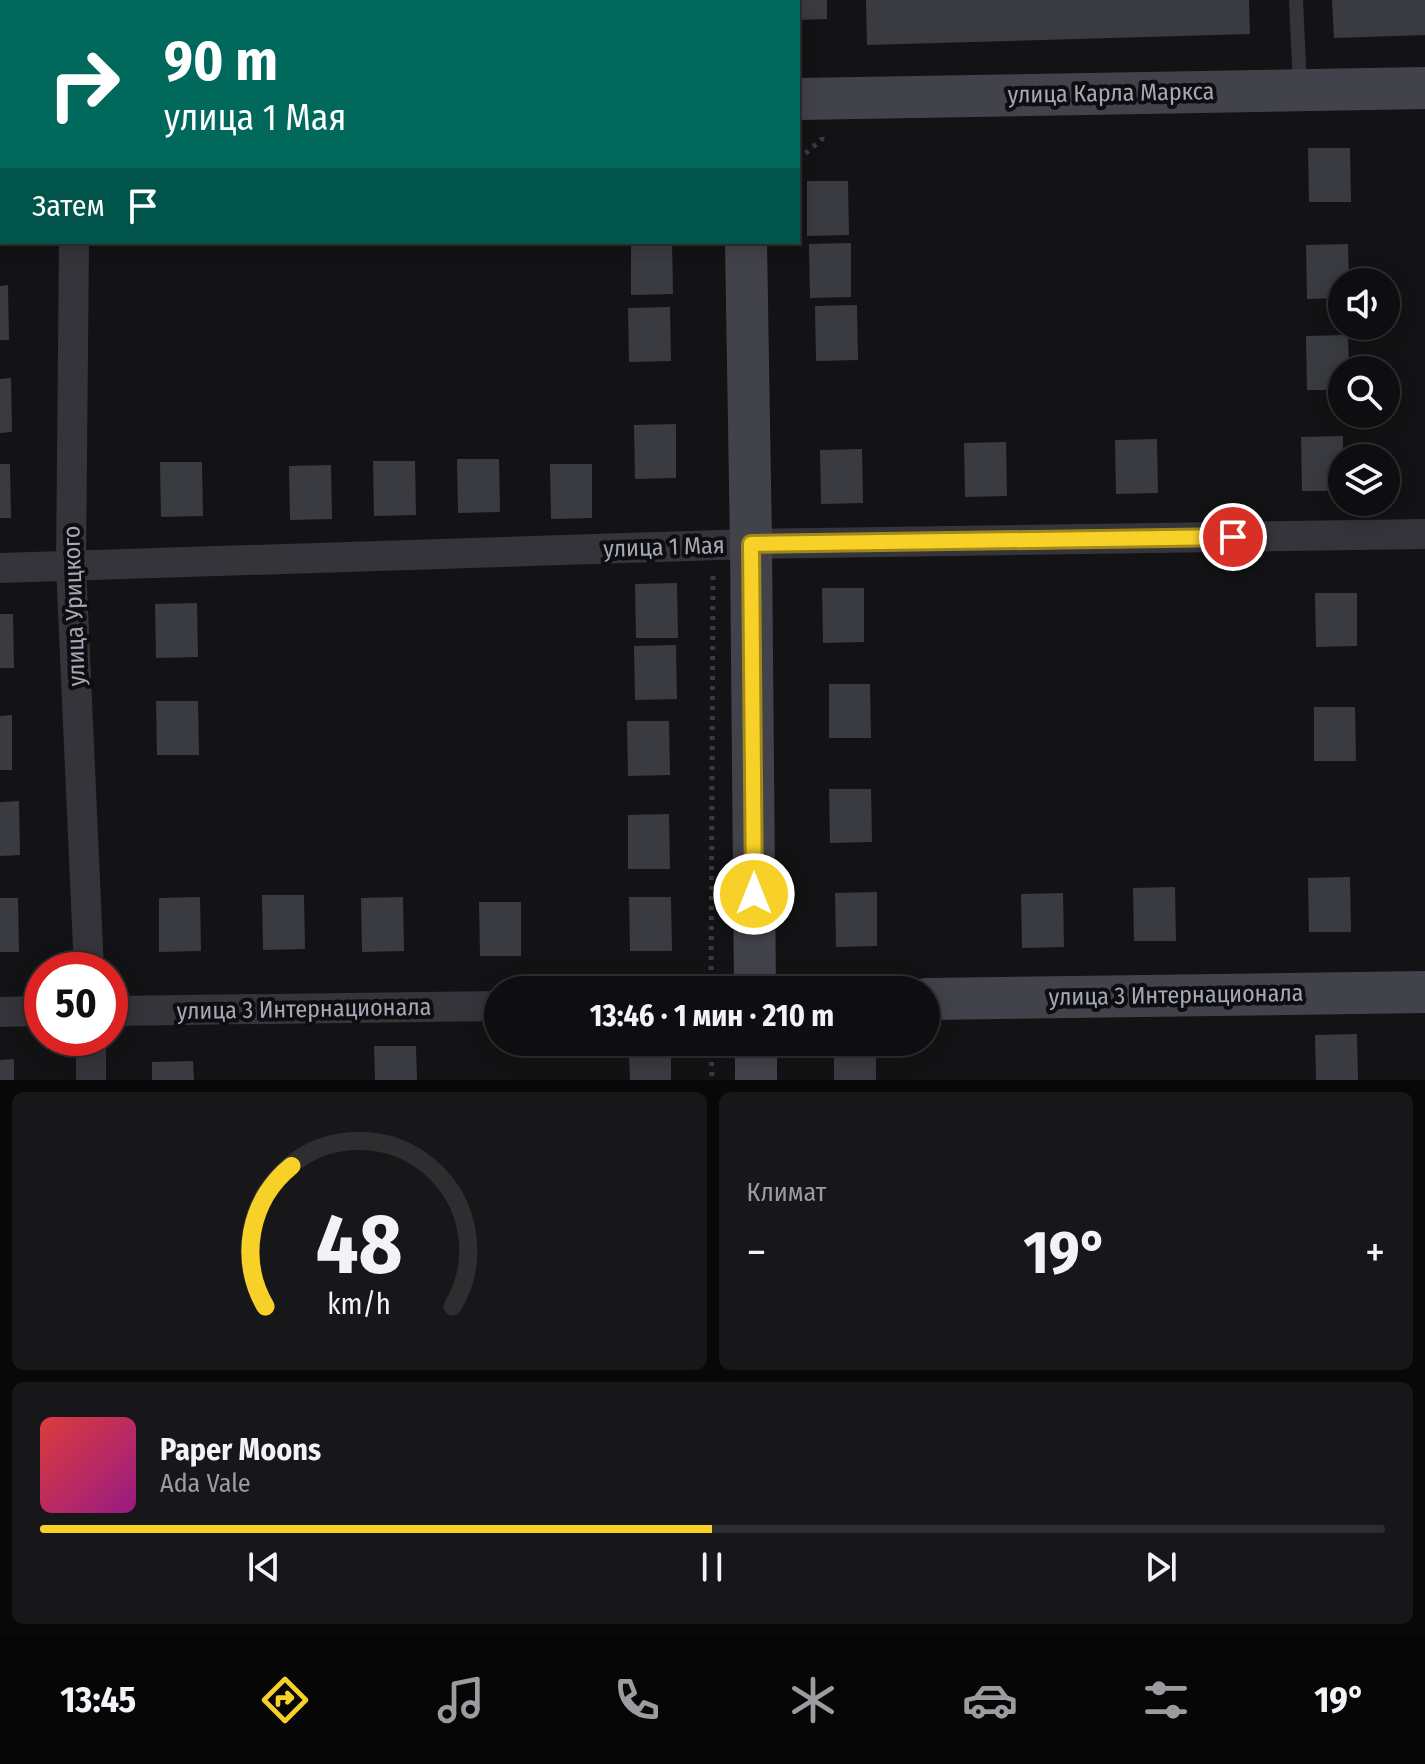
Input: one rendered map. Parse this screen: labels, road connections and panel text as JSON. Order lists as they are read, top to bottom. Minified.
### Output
{"streets":{"main road":["улица Карла Маркса","улица 3 Интернационала"],"street":["улица 1 Мая","улица Урицкого"]},"crossings":[["улица 1 Мая","улица Урицкого"]],"page":{"turn":["90 m","улица 1 Мая"],"then":"Затем","limit":"50","trip":"13:46 · 1 мин · 210 m","tile":"Климат","heat":["−","19°","+"],"song":["Paper Moons","Ada Vale"],"tabs":["13:45","19°"],"gauge":["48","km/h"]}}
